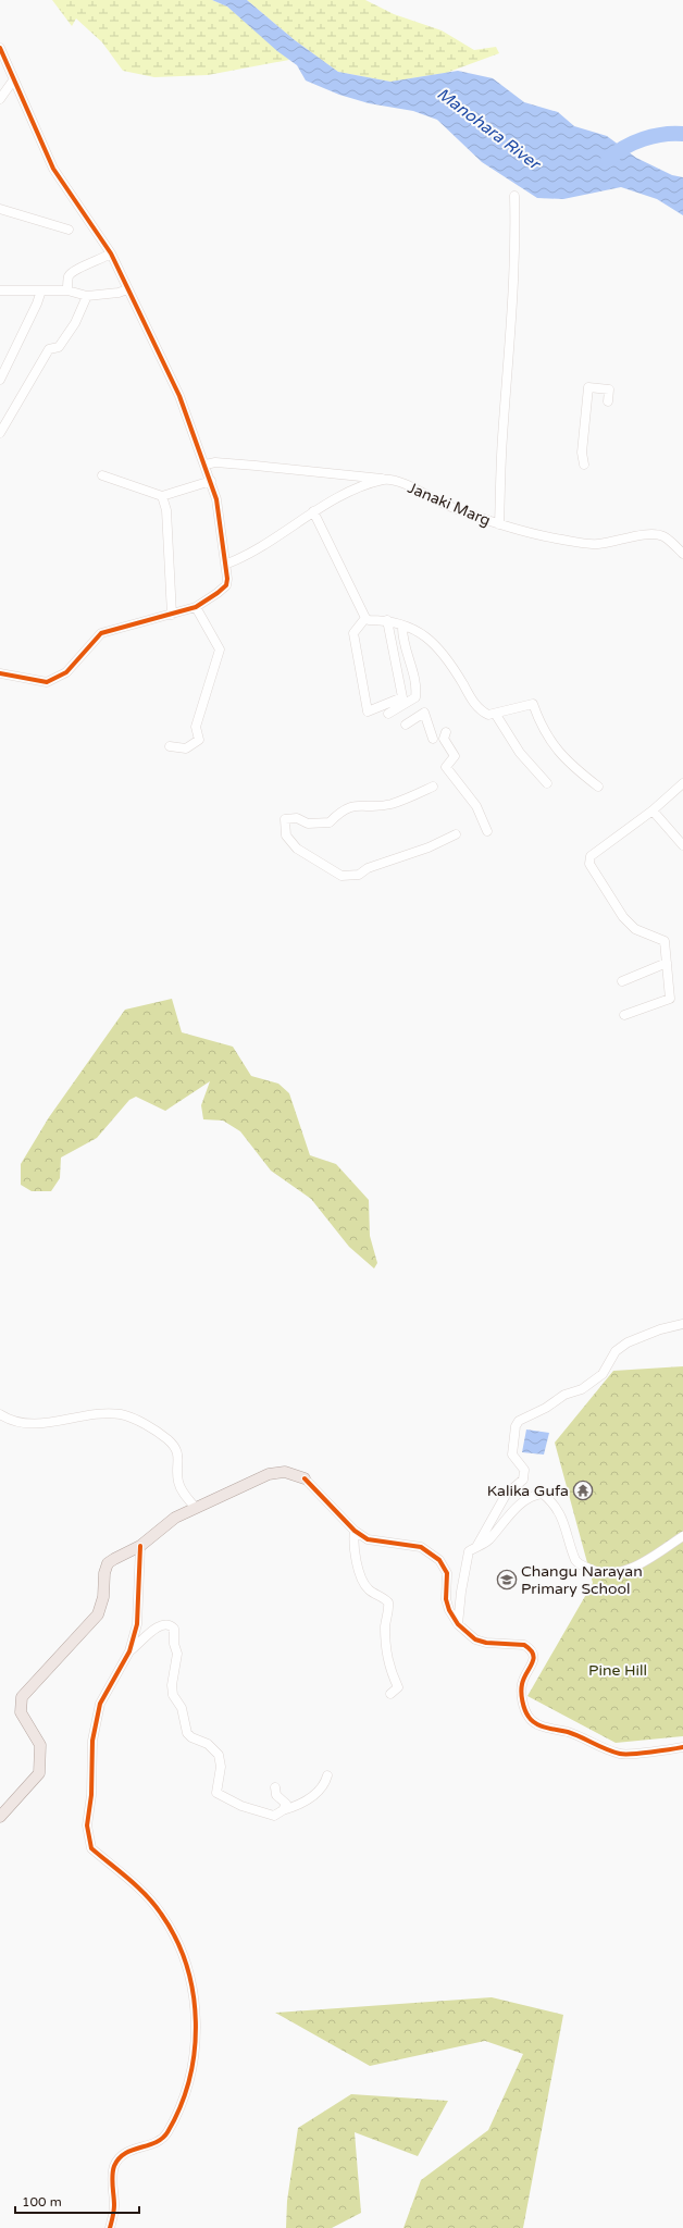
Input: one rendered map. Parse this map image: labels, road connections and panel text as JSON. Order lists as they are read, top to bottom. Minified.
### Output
{"streets":{"street":["Janaki Marg"]},"water":["Manohara River"],"parks":["Pine Hill"],"places":{"temple":["Kalika Gufa"],"school or university":["Changu Narayan Primary School"]},"scale_bar":"100 m"}
